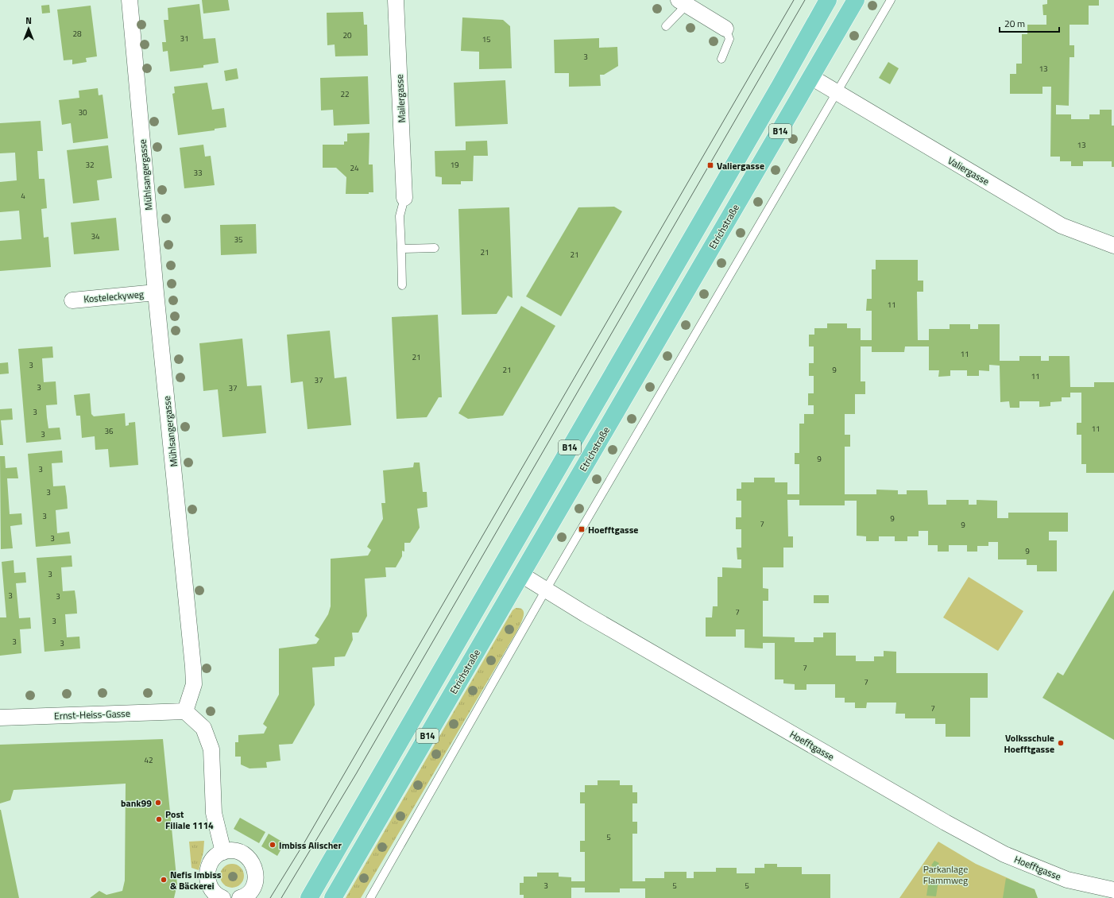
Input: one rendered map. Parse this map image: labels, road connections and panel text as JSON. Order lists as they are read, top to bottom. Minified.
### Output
{"streets":{"main road":["B14","Etrichstraße"],"street":["Mailergasse","Valiergasse","Mühlsangergasse","Kosteleckyweg","Ernst-Heiss-Gasse","Hoefftgasse"]},"crossings":[["Valiergasse","Etrichstraße"],["Mühlsangergasse","Kosteleckyweg"],["Mühlsangergasse","Ernst-Heiss-Gasse"],["Etrichstraße","Hoefftgasse"]],"parks":["Parkanlage Flammweg"],"places":{"transit":["Valiergasse","Hoefftgasse"],"other":["Volksschule Hoefftgasse","bank99","Post Filiale 1114","Imbiss Alischer","Nefis Imbiss & Bäckerei"]},"house_numbers":["28","20","31","15","3","13","22","30","13","32","19","24","33","4","34","35","21","21","11","11","21","3","21","9","11","37","3","37","3","11","36","3","9","3","3","3","9","7","9","3","9","3","3","3","7","3","3","3","7","7","7","42","5","3","5","5"],"scale_bar":"20 m","north":"top"}
